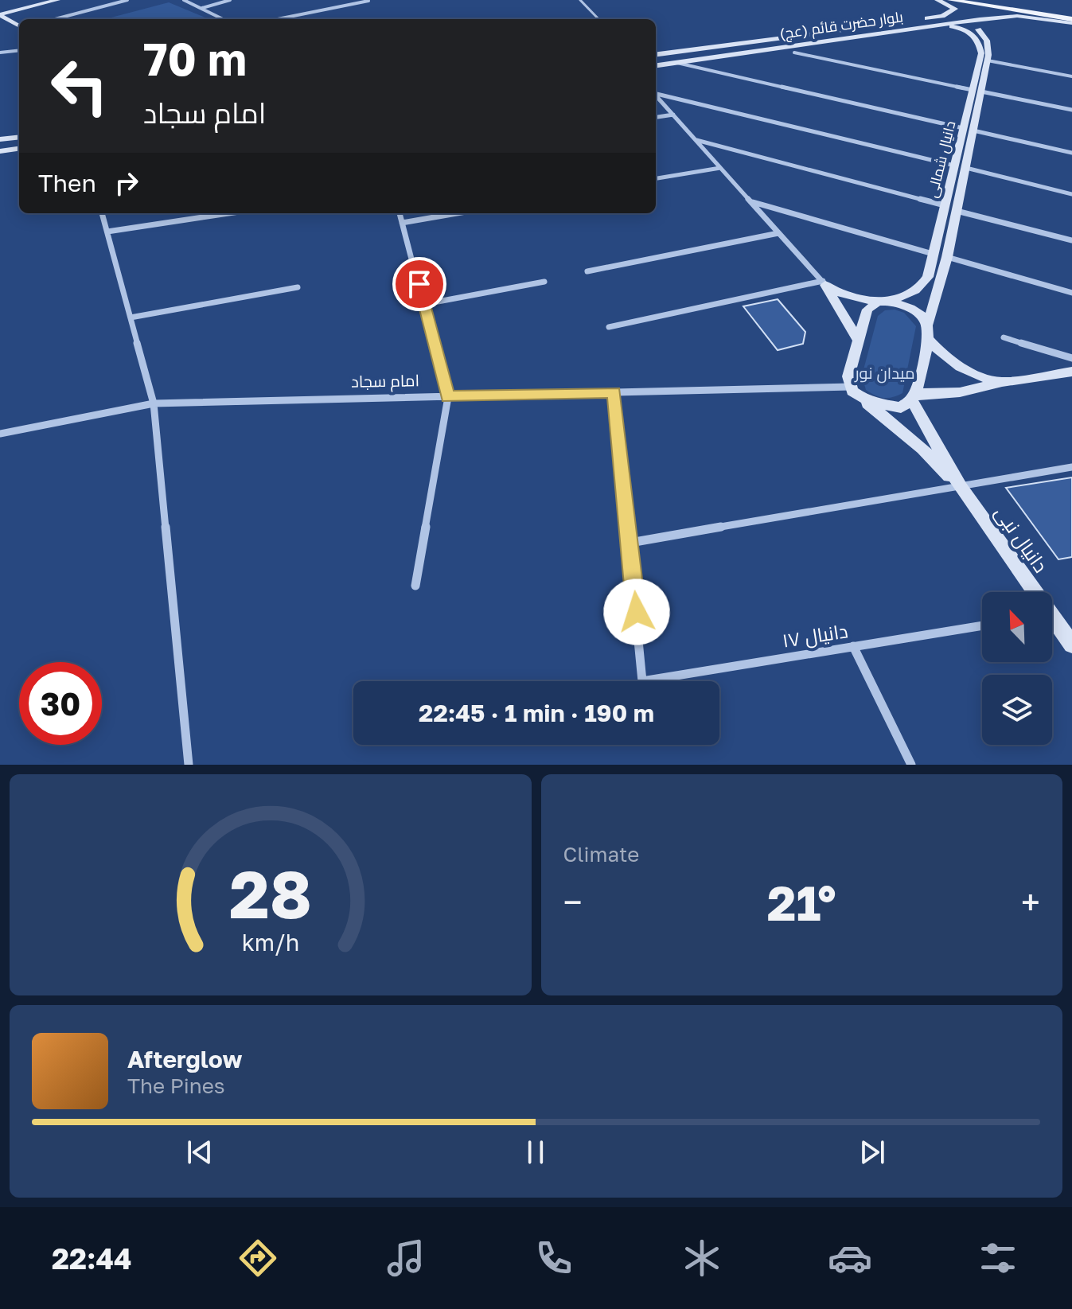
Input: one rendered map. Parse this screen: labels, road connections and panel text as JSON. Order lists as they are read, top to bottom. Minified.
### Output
{"streets":{"main road":["بلوار حضرت قائم (عج)","دانیال شمالی","دانیال نبی"],"street":["امام سجاد","دانیال ۱۷"]},"crossings":[["دانیال شمالی","امام سجاد"],["دانیال شمالی","دانیال نبی"],["امام سجاد","دانیال نبی"]],"parks":["میدان نور"],"north":"top left","page":{"turn":["70 m","امام سجاد"],"then":"Then","limit":"30","trip":"22:45 · 1 min · 190 m","tile":"Climate","heat":["−","21°","+"],"song":["Afterglow","The Pines"],"tabs":"22:44","gauge":["28","km/h"]}}
